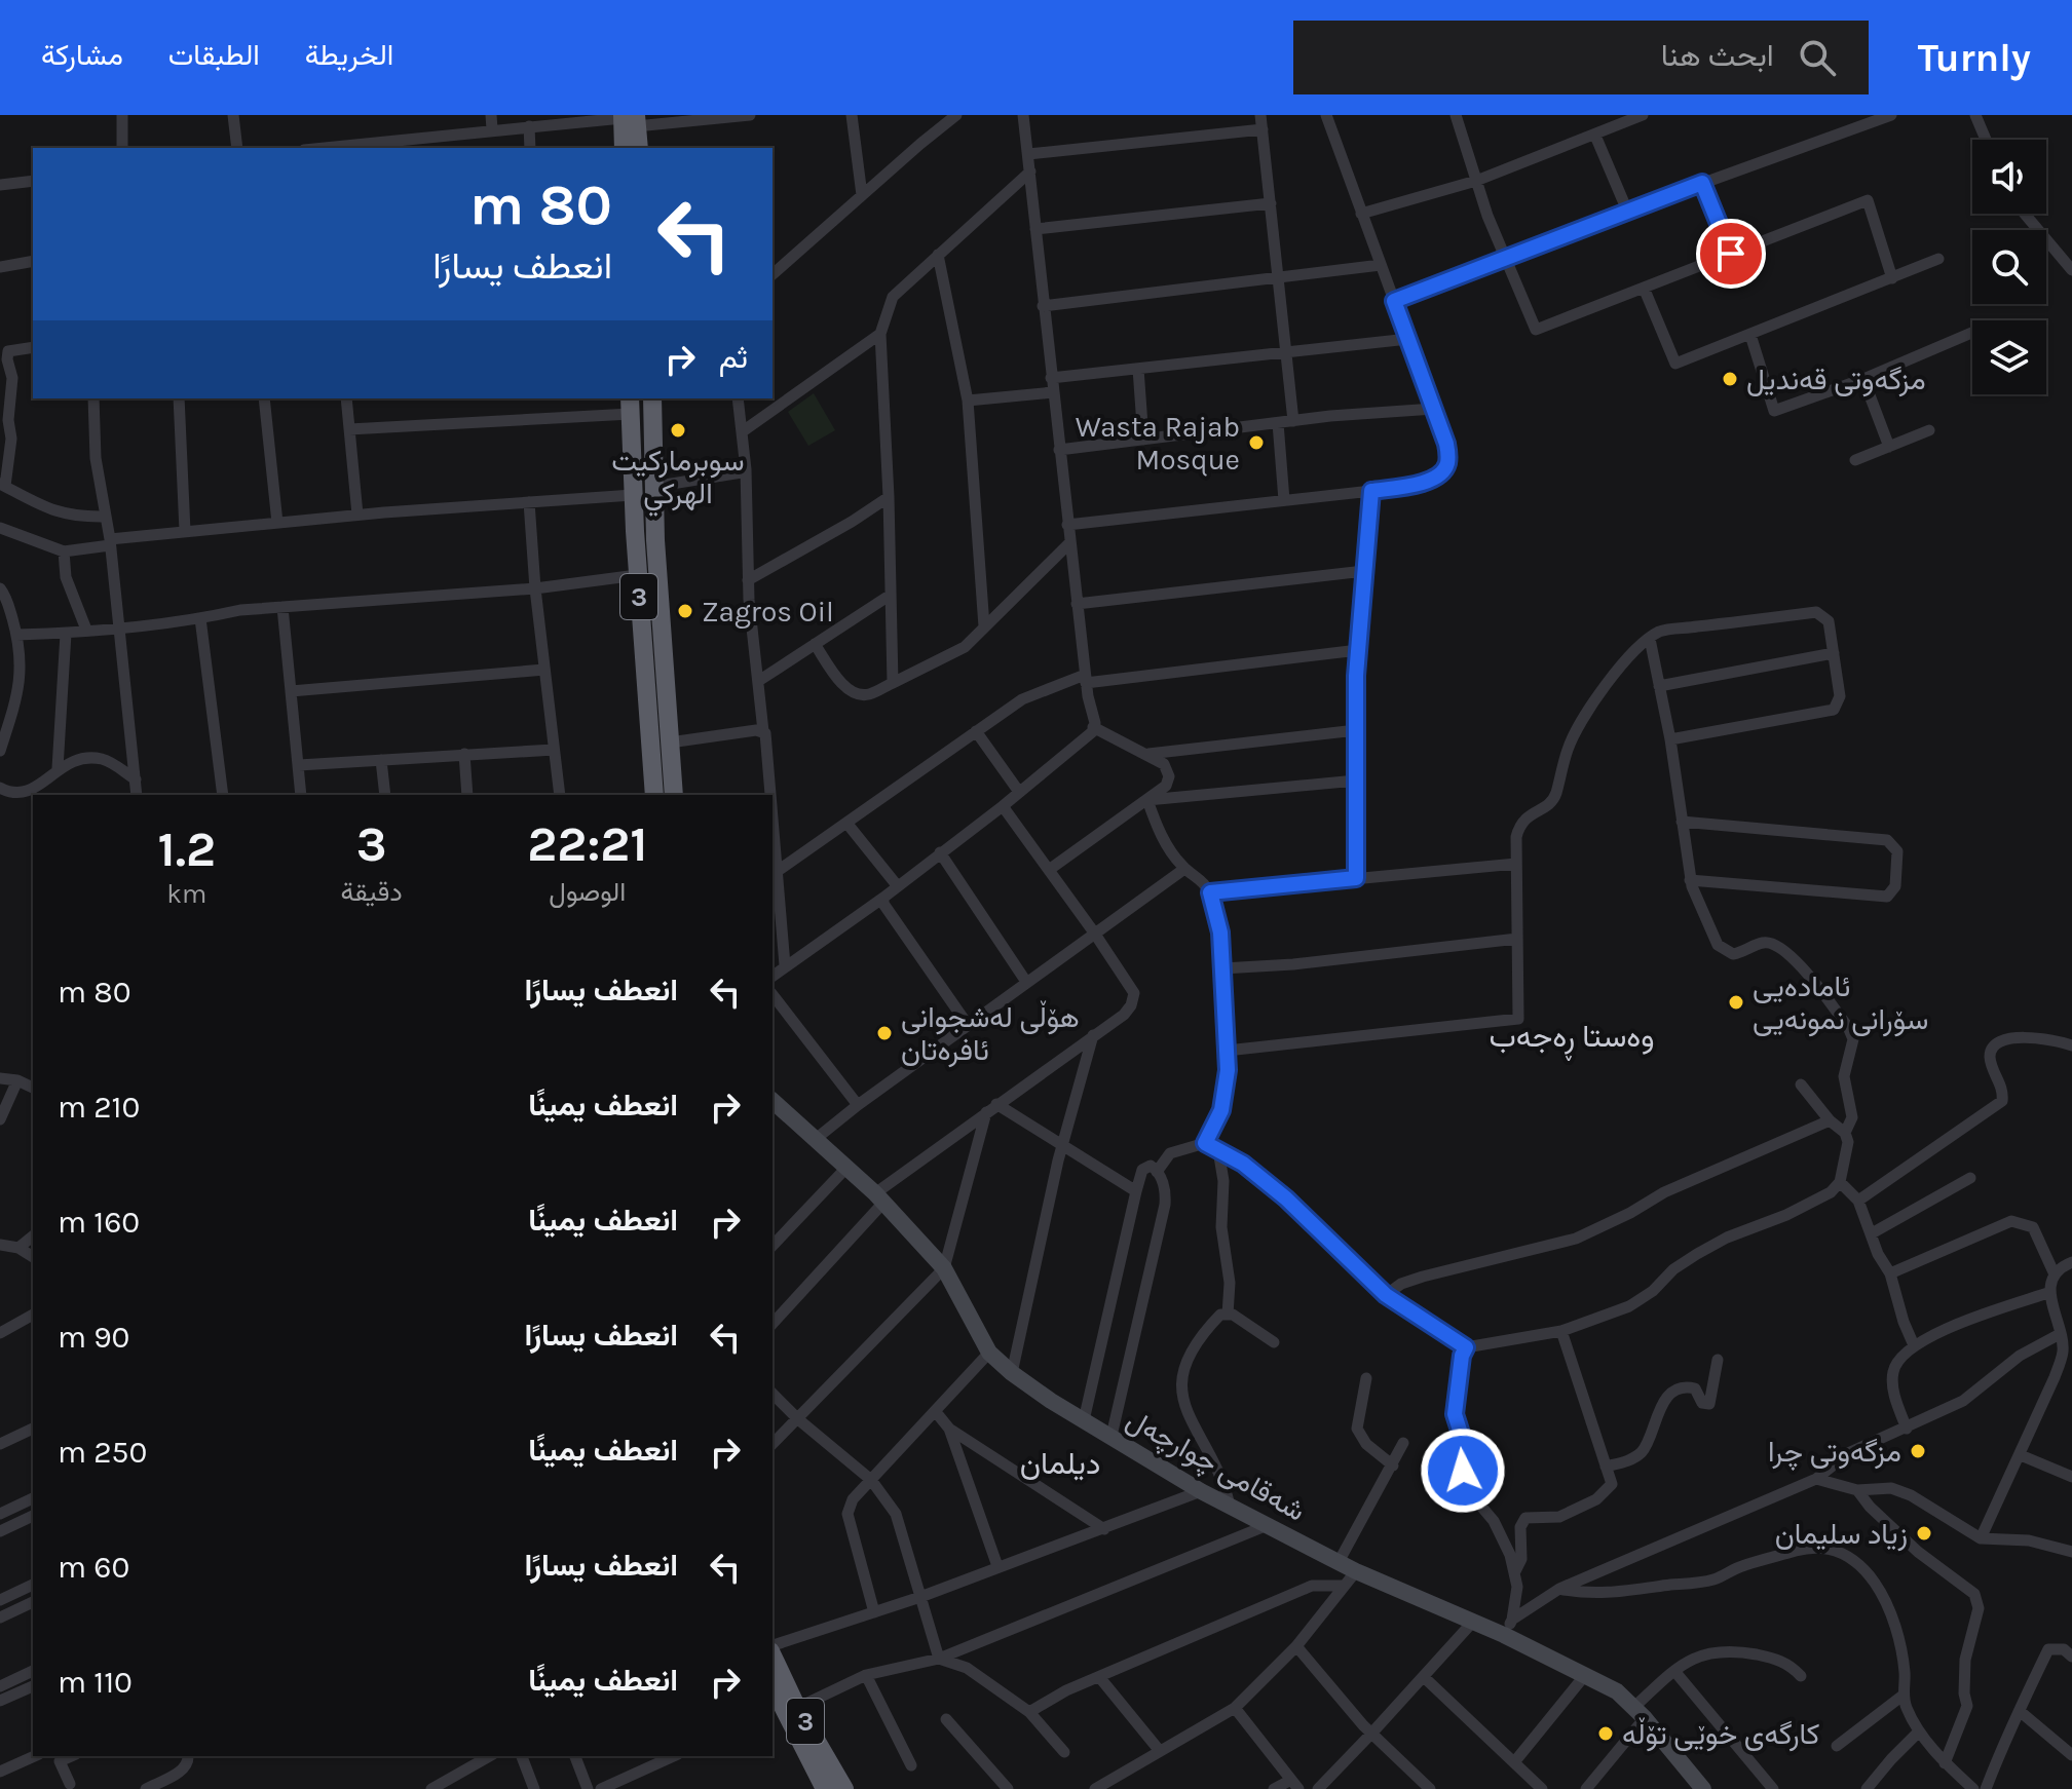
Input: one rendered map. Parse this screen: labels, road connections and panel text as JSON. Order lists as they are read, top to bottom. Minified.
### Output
{"streets":{"highway":["3"],"main road":["شەقامی چوارچەل"]},"districts":["وەستا ڕەجەب","دیلمان"],"places":["مزگەوتی قەندیل","سوبرماركيت الهركي","Wasta Rajab Mosque","Zagros Oil","ئامادەیی سۆرانی نمونەیی","هۆڵی لەشجوانی ئافرەتان","مزگەوتى چرا","زياد سليمان","کارگەی خوێی تۆڵە"],"page":{"header":"Turnly","search":"ابحث هنا","nav":["الخريطة","الطبقات","مشاركة"],"turn":["80 m","انعطف يسارًا"],"then":"ثم","eta":["22:21","الوصول","3","دقيقة","1.2","km"],"list":[{"name":"انعطف يسارًا","value":"80 m"},{"name":"انعطف يمينًا","value":"210 m"},{"name":"انعطف يمينًا","value":"160 m"},{"name":"انعطف يسارًا","value":"90 m"},{"name":"انعطف يمينًا","value":"250 m"},{"name":"انعطف يسارًا","value":"60 m"},{"name":"انعطف يمينًا","value":"110 m"}]}}
